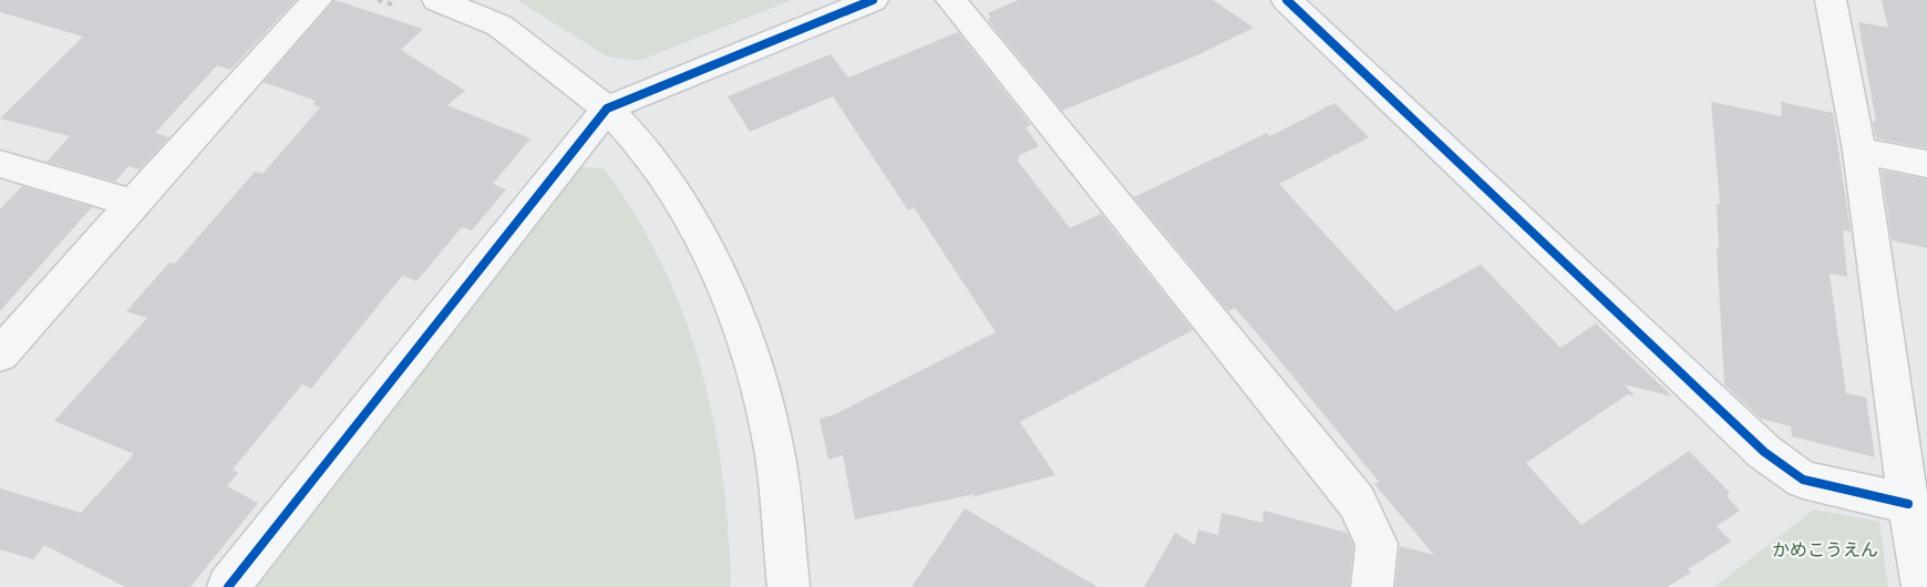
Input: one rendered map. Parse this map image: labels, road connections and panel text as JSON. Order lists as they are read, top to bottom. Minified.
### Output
{"parks":["かめこうえん"]}
